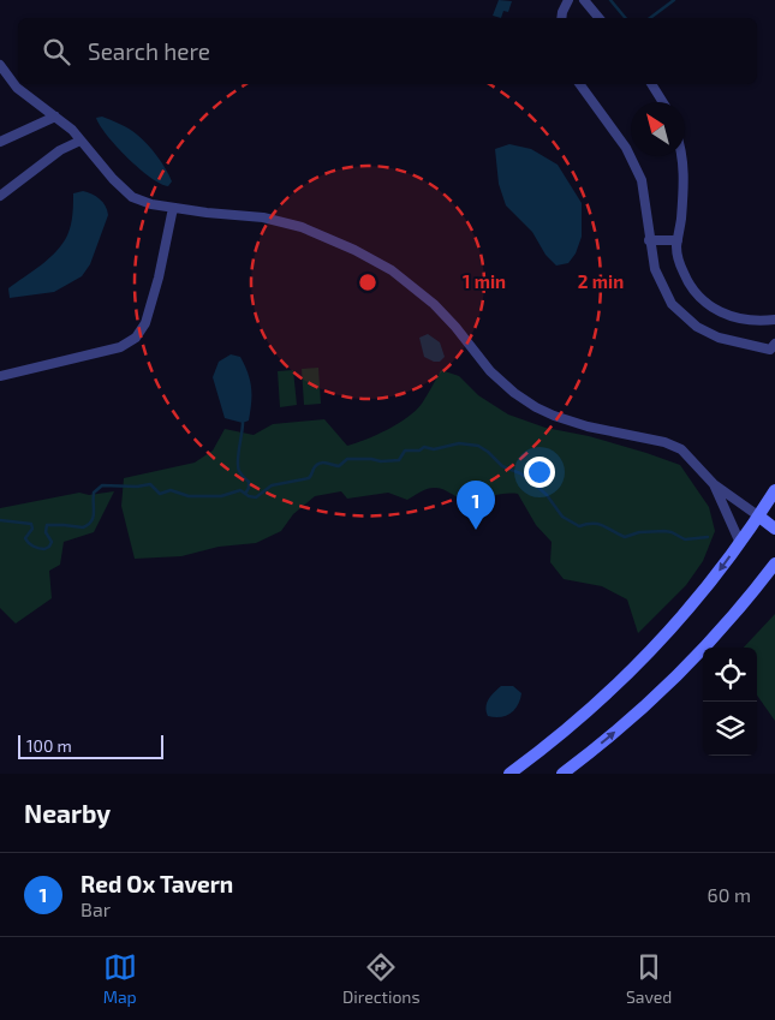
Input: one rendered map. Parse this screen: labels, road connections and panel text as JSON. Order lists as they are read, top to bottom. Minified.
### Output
{"scale_bar":"100 m","north":"top left","page":{"search":"Search here","pins":"1","scale":"100 m","heading":"Nearby","list":[{"mark":"1","name":"Red Ox Tavern","note":"Bar","value":"60 m"}],"nav":["Map","Directions","Saved"]},"rings":["1 min","2 min"]}
